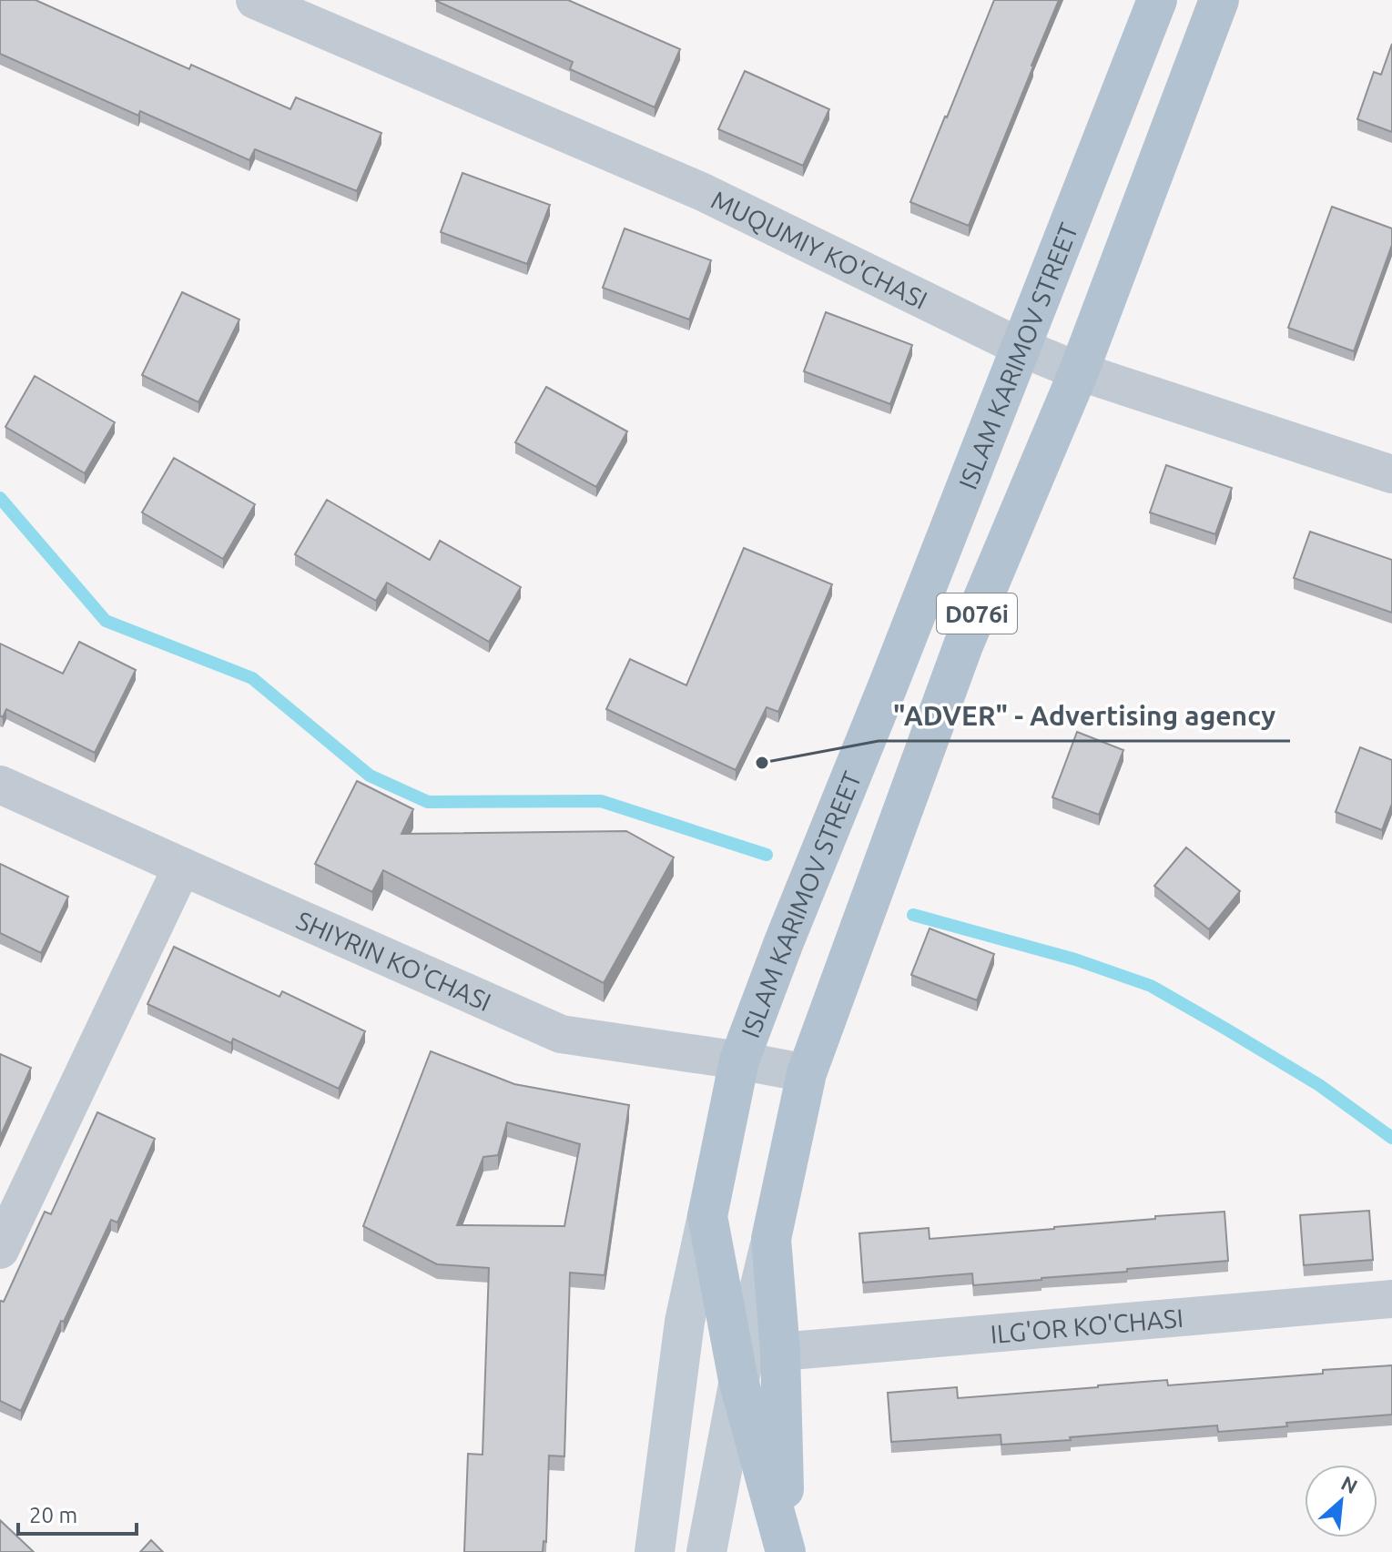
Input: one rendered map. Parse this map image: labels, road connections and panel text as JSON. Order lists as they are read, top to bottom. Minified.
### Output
{"streets":{"main road":["ISLAM KARIMOV STREET","D076i"],"street":["MUQUMIY KO'CHASI","SHIYRIN KO'CHASI","ILG'OR KO'CHASI"]},"crossings":[["MUQUMIY KO'CHASI","ISLAM KARIMOV STREET"],["MUQUMIY KO'CHASI","D076i"],["ISLAM KARIMOV STREET","SHIYRIN KO'CHASI"],["D076i","SHIYRIN KO'CHASI"]],"places":["\"ADVER\" - Advertising agency"],"scale_bar":"20 m","north":"top right"}
